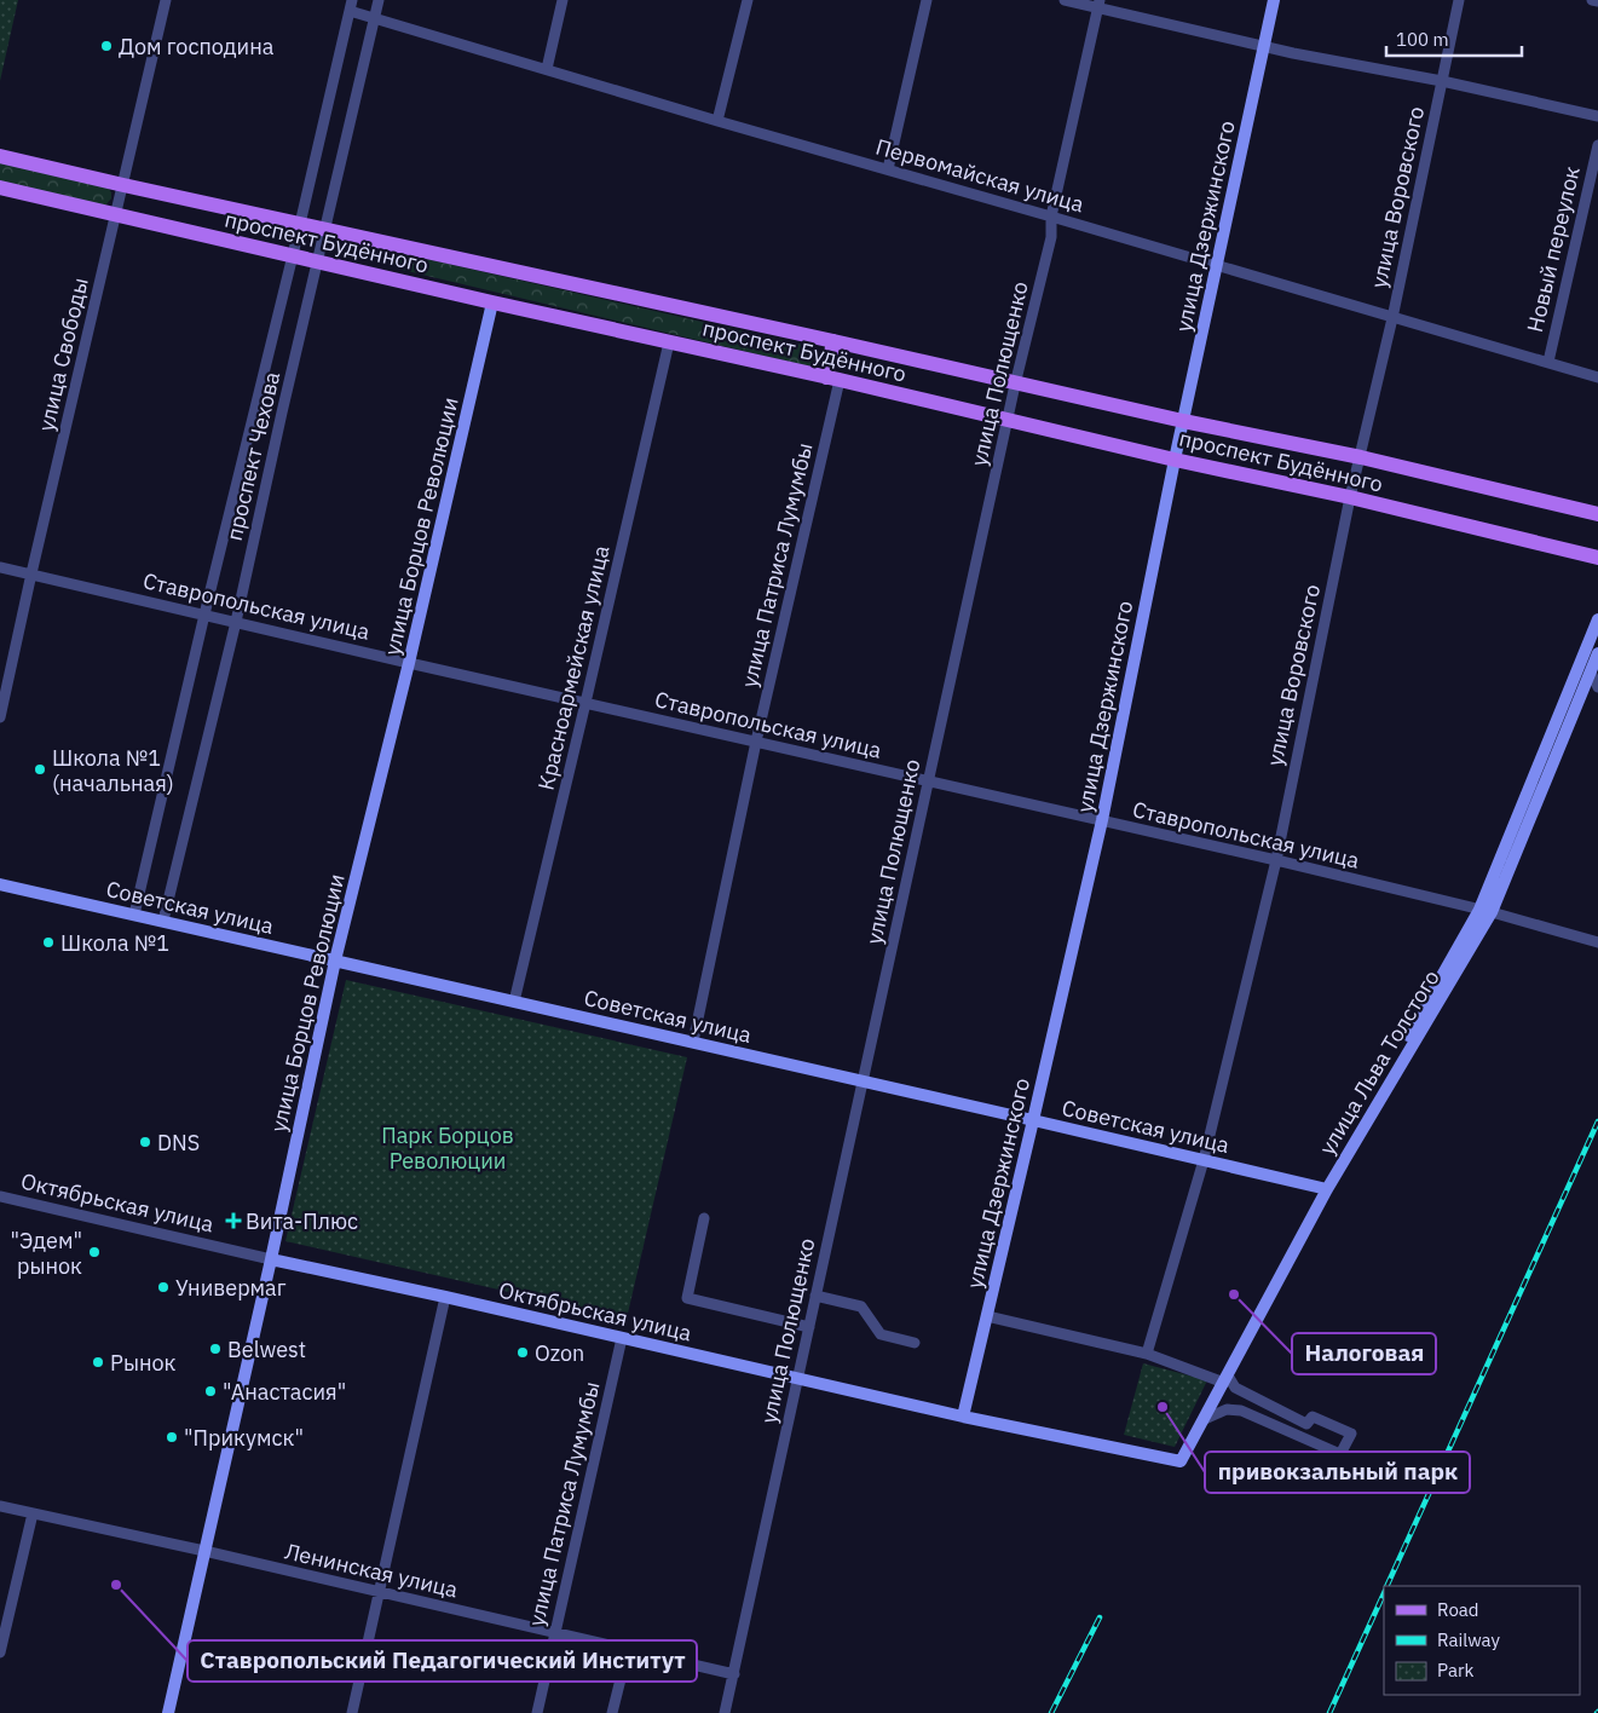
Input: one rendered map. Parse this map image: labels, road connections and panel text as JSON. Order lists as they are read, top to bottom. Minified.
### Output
{"streets":{"main road":["проспект Будённого"],"street":["Первомайская улица","улица Воровского","улица Дзержинского","Новый переулок","улица Свободы","улица Полющенко","проспект Чехова","улица Борцов Революции","улица Патриса Лумумбы","Ставропольская улица","Красноармейская улица","Советская улица","улица Льва Толстого","Октябрьская улица","Ленинская улица"]},"crossings":[["Первомайская улица","улица Воровского"],["Первомайская улица","улица Дзержинского"],["Первомайская улица","Новый переулок"],["Первомайская улица","улица Полющенко"],["Первомайская улица","проспект Чехова"],["улица Воровского","проспект Будённого"],["улица Воровского","Ставропольская улица"],["улица Воровского","Советская улица"],["улица Дзержинского","проспект Будённого"],["улица Дзержинского","Ставропольская улица"],["улица Дзержинского","Советская улица"],["улица Дзержинского","Октябрьская улица"],["проспект Будённого","улица Свободы"],["проспект Будённого","улица Полющенко"],["проспект Будённого","проспект Чехова"],["проспект Будённого","улица Борцов Революции"],["проспект Будённого","улица Патриса Лумумбы"],["проспект Будённого","Красноармейская улица"],["улица Свободы","Ставропольская улица"],["улица Полющенко","Ставропольская улица"],["улица Полющенко","Советская улица"],["улица Полющенко","Октябрьская улица"],["улица Полющенко","Ленинская улица"],["проспект Чехова","Ставропольская улица"],["проспект Чехова","Советская улица"],["улица Борцов Революции","Ставропольская улица"],["улица Борцов Революции","Советская улица"],["улица Борцов Революции","Октябрьская улица"],["улица Борцов Революции","Ленинская улица"],["улица Патриса Лумумбы","Ставропольская улица"],["улица Патриса Лумумбы","Советская улица"],["улица Патриса Лумумбы","Октябрьская улица"],["улица Патриса Лумумбы","Ленинская улица"],["Ставропольская улица","Красноармейская улица"],["Ставропольская улица","улица Льва Толстого"],["Красноармейская улица","Советская улица"],["Советская улица","улица Льва Толстого"],["улица Льва Толстого","Октябрьская улица"]],"parks":["Парк Борцов Революции"],"places":{"other":["Дом господина","Школа №1 (начальная)","Школа №1","DNS","\"Эдем\" рынок","Универмаг","Налоговая","Belwest","Ozon","Рынок","\"Анастасия\"","привокзальный парк","\"Прикумск\"","Ставропольский Педагогический Институт"],"health":["Вита-Плюс"]},"legend":["Road","Railway","Park"],"scale_bar":"100 m"}
